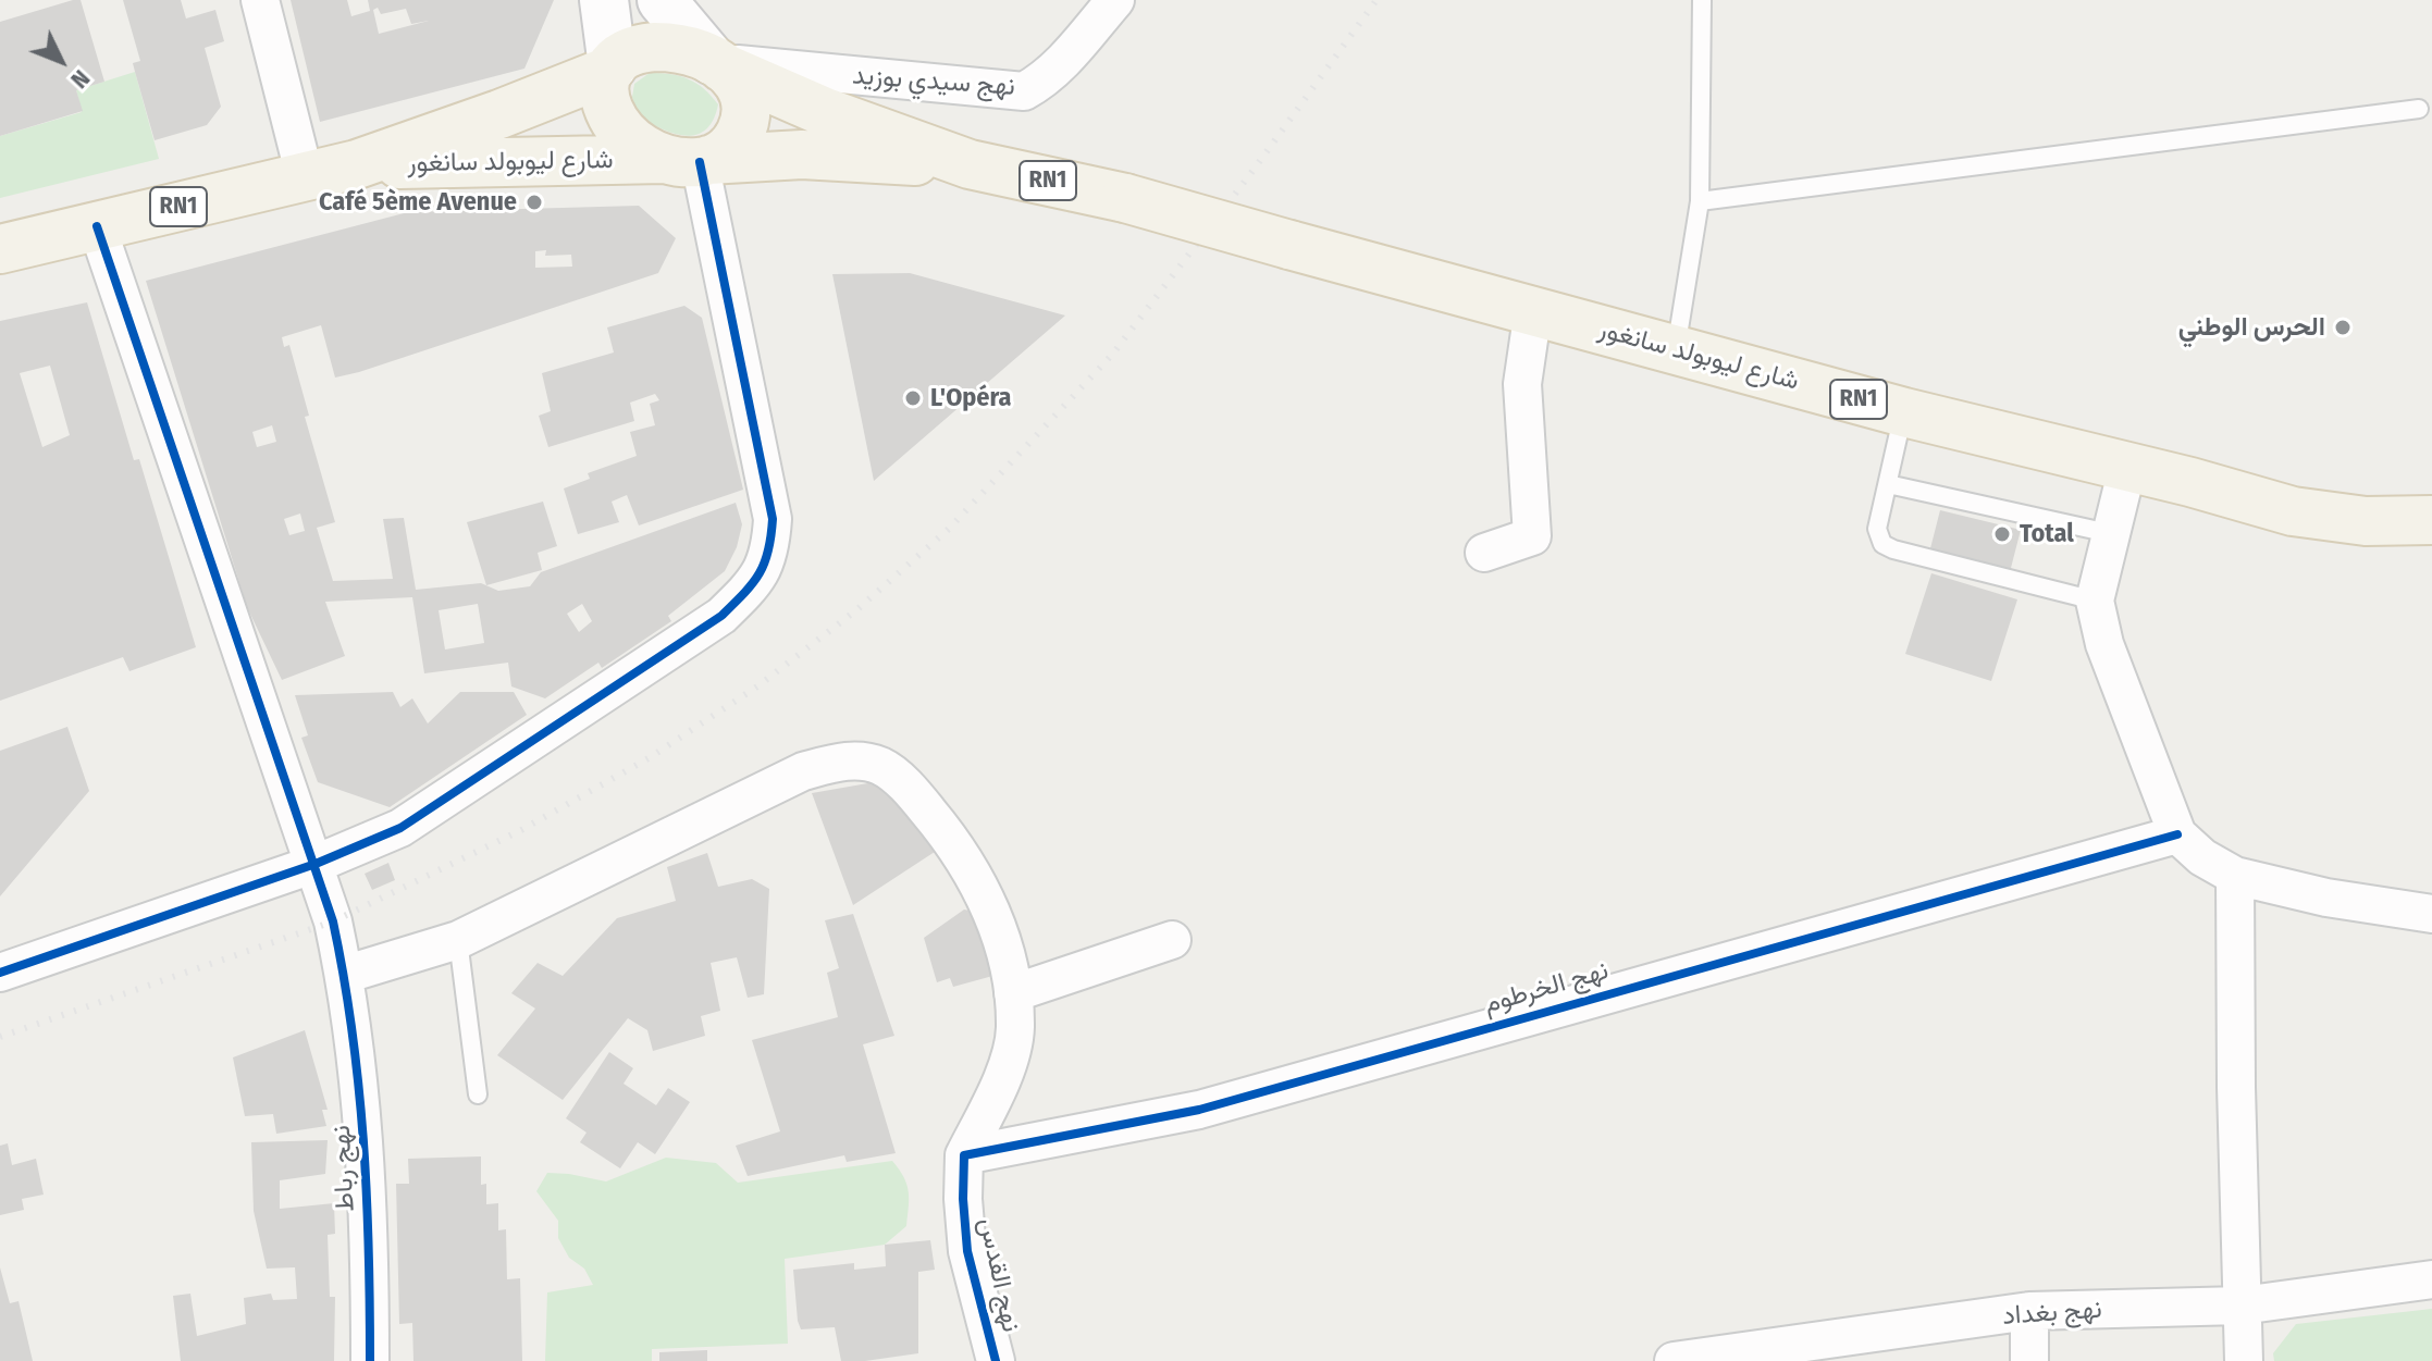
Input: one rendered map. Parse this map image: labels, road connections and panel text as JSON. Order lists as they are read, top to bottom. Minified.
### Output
{"streets":{"main road":["شارع ليوبولد سانغور","RN1"],"street":["نهج سيدي بوزيد","نهج الخرطوم","نهج رباط","نهج القدس","نهج بغداد"]},"crossings":[["نهج سيدي بوزيد","شارع ليوبولد سانغور"],["شارع ليوبولد سانغور","نهج رباط"],["نهج الخرطوم","نهج القدس"]],"places":["Café 5ème Avenue","الحرس الوطني","L'Opéra","Total"],"north":"bottom right"}
